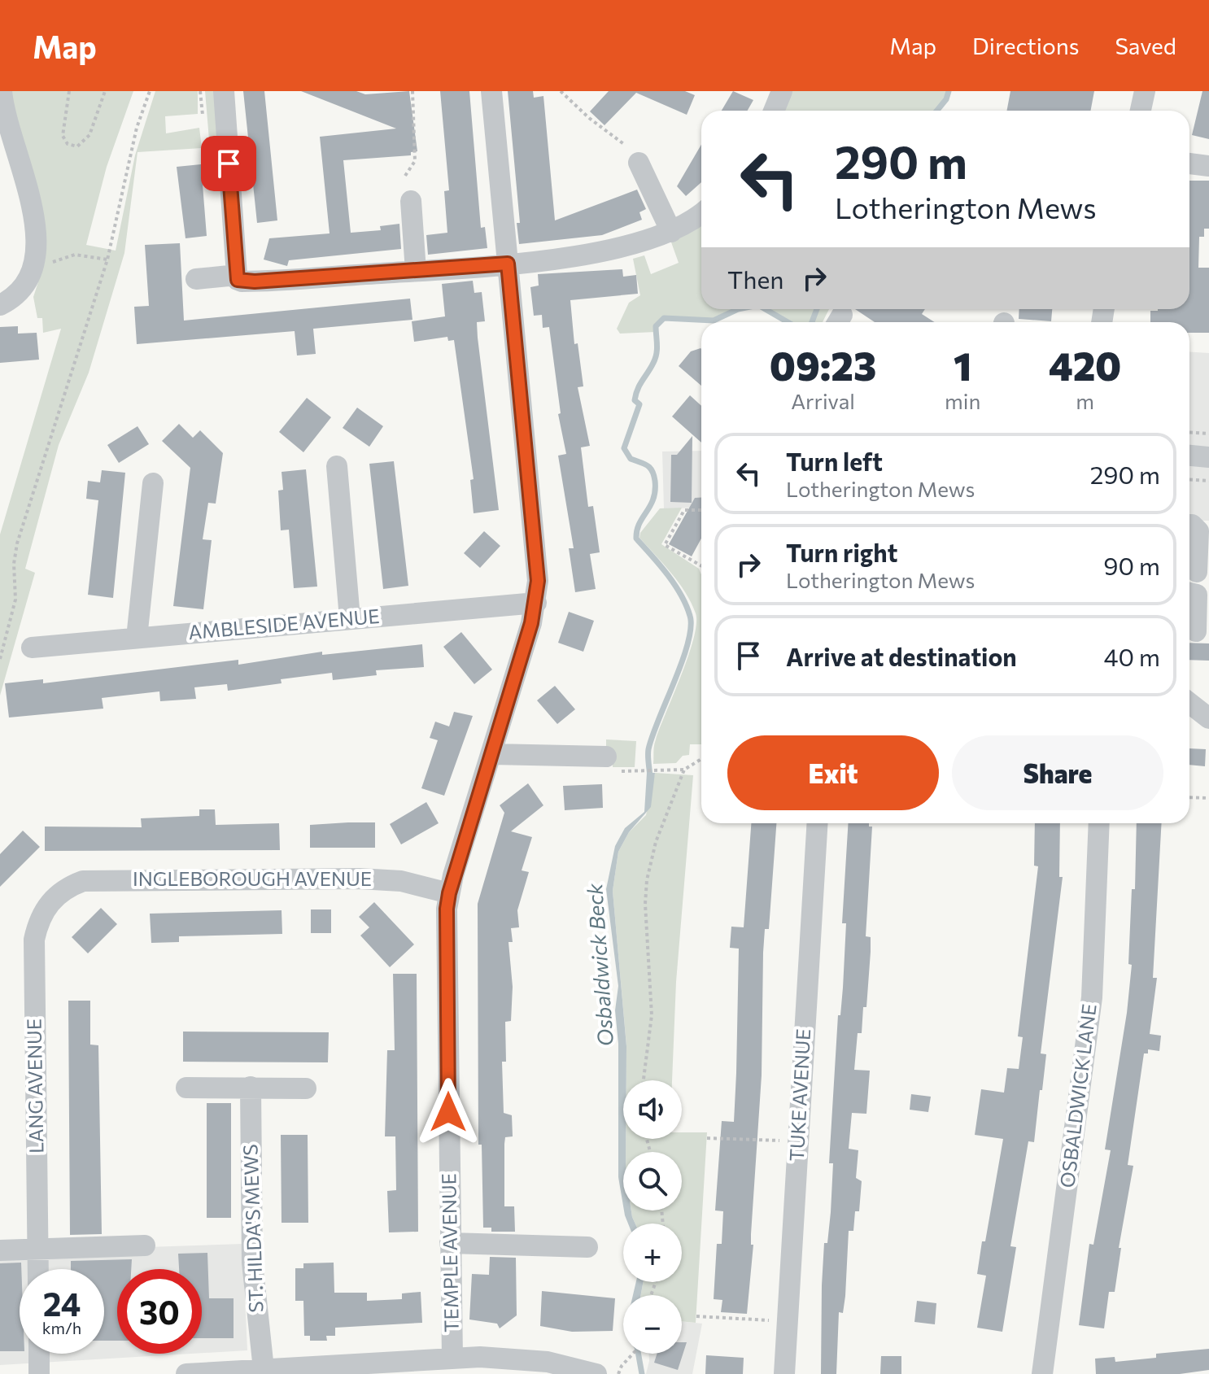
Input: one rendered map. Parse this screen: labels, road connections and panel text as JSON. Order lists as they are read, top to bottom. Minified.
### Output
{"streets":{"street":["AMBLESIDE AVENUE","INGLEBOROUGH AVENUE","LANG AVENUE","TUKE AVENUE","OSBALDWICK LANE","ST. HILDA'S MEWS","TEMPLE AVENUE"]},"crossings":[["AMBLESIDE AVENUE","TEMPLE AVENUE"],["INGLEBOROUGH AVENUE","LANG AVENUE"],["INGLEBOROUGH AVENUE","TEMPLE AVENUE"]],"water":["Osbaldwick Beck"],"page":{"header":"Map","nav":["Map","Directions","Saved"],"turn":["290 m","Lotherington Mews"],"then":"Then","eta":["09:23","Arrival","1","min","420","m"],"list":[{"name":"Turn left","note":"Lotherington Mews","value":"290 m"},{"name":"Turn right","note":"Lotherington Mews","value":"90 m"},{"name":"Arrive at destination","value":"40 m"}],"buttons":["Exit","Share"],"map_buttons":["+","−"],"speed":"24 km/h","limit":"30"}}
